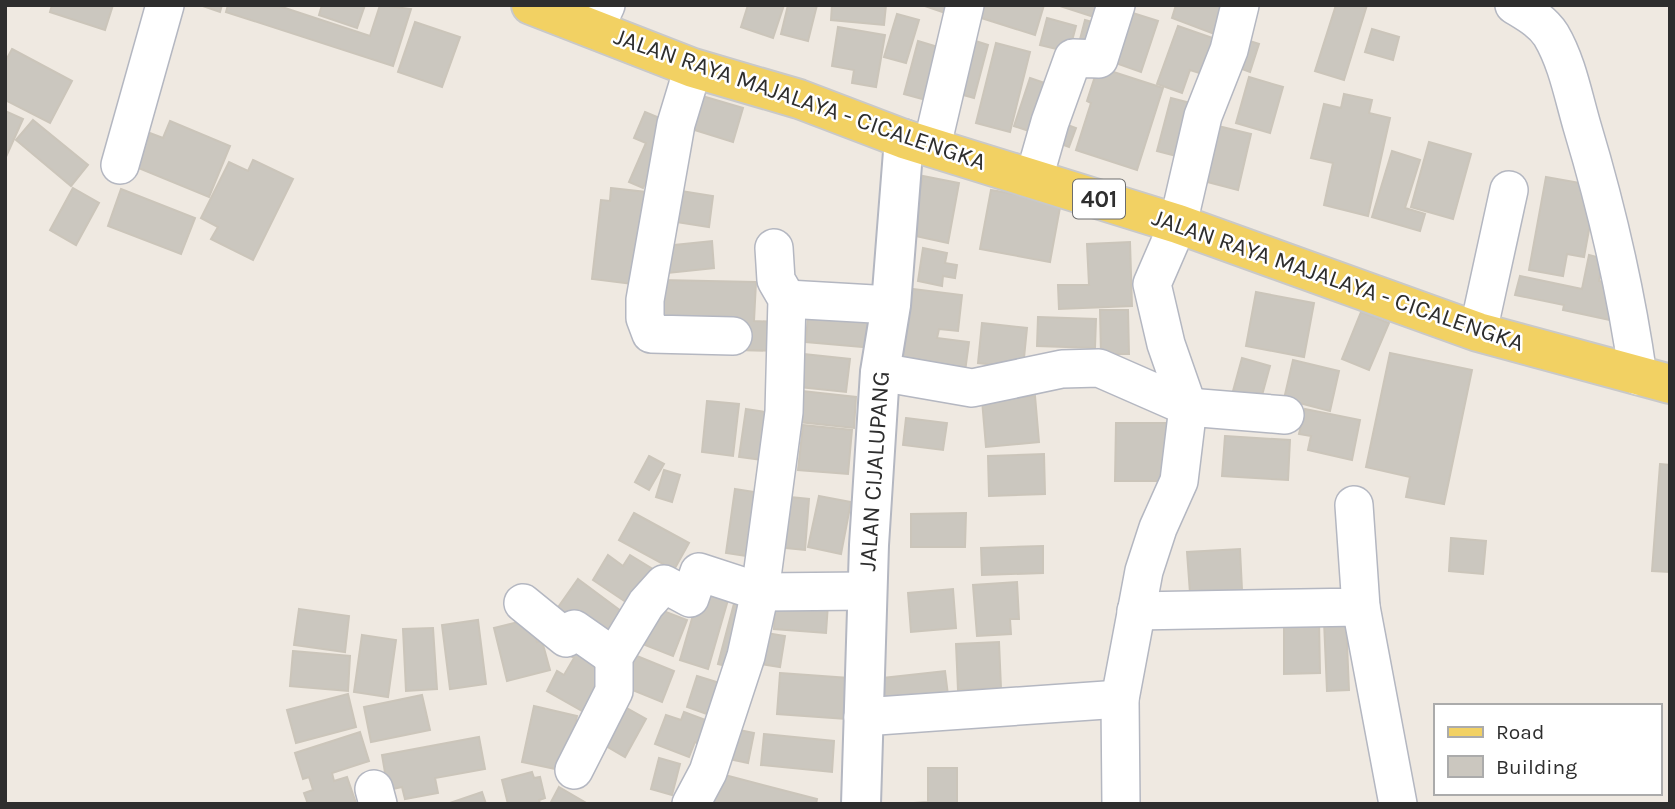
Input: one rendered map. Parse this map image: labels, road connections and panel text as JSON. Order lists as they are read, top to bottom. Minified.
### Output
{"streets":{"main road":["JALAN RAYA MAJALAYA - CICALENGKA","401"],"street":["JALAN CIJALUPANG"]},"crossings":[["JALAN RAYA MAJALAYA - CICALENGKA","JALAN CIJALUPANG"]],"legend":["Road","Building"]}
